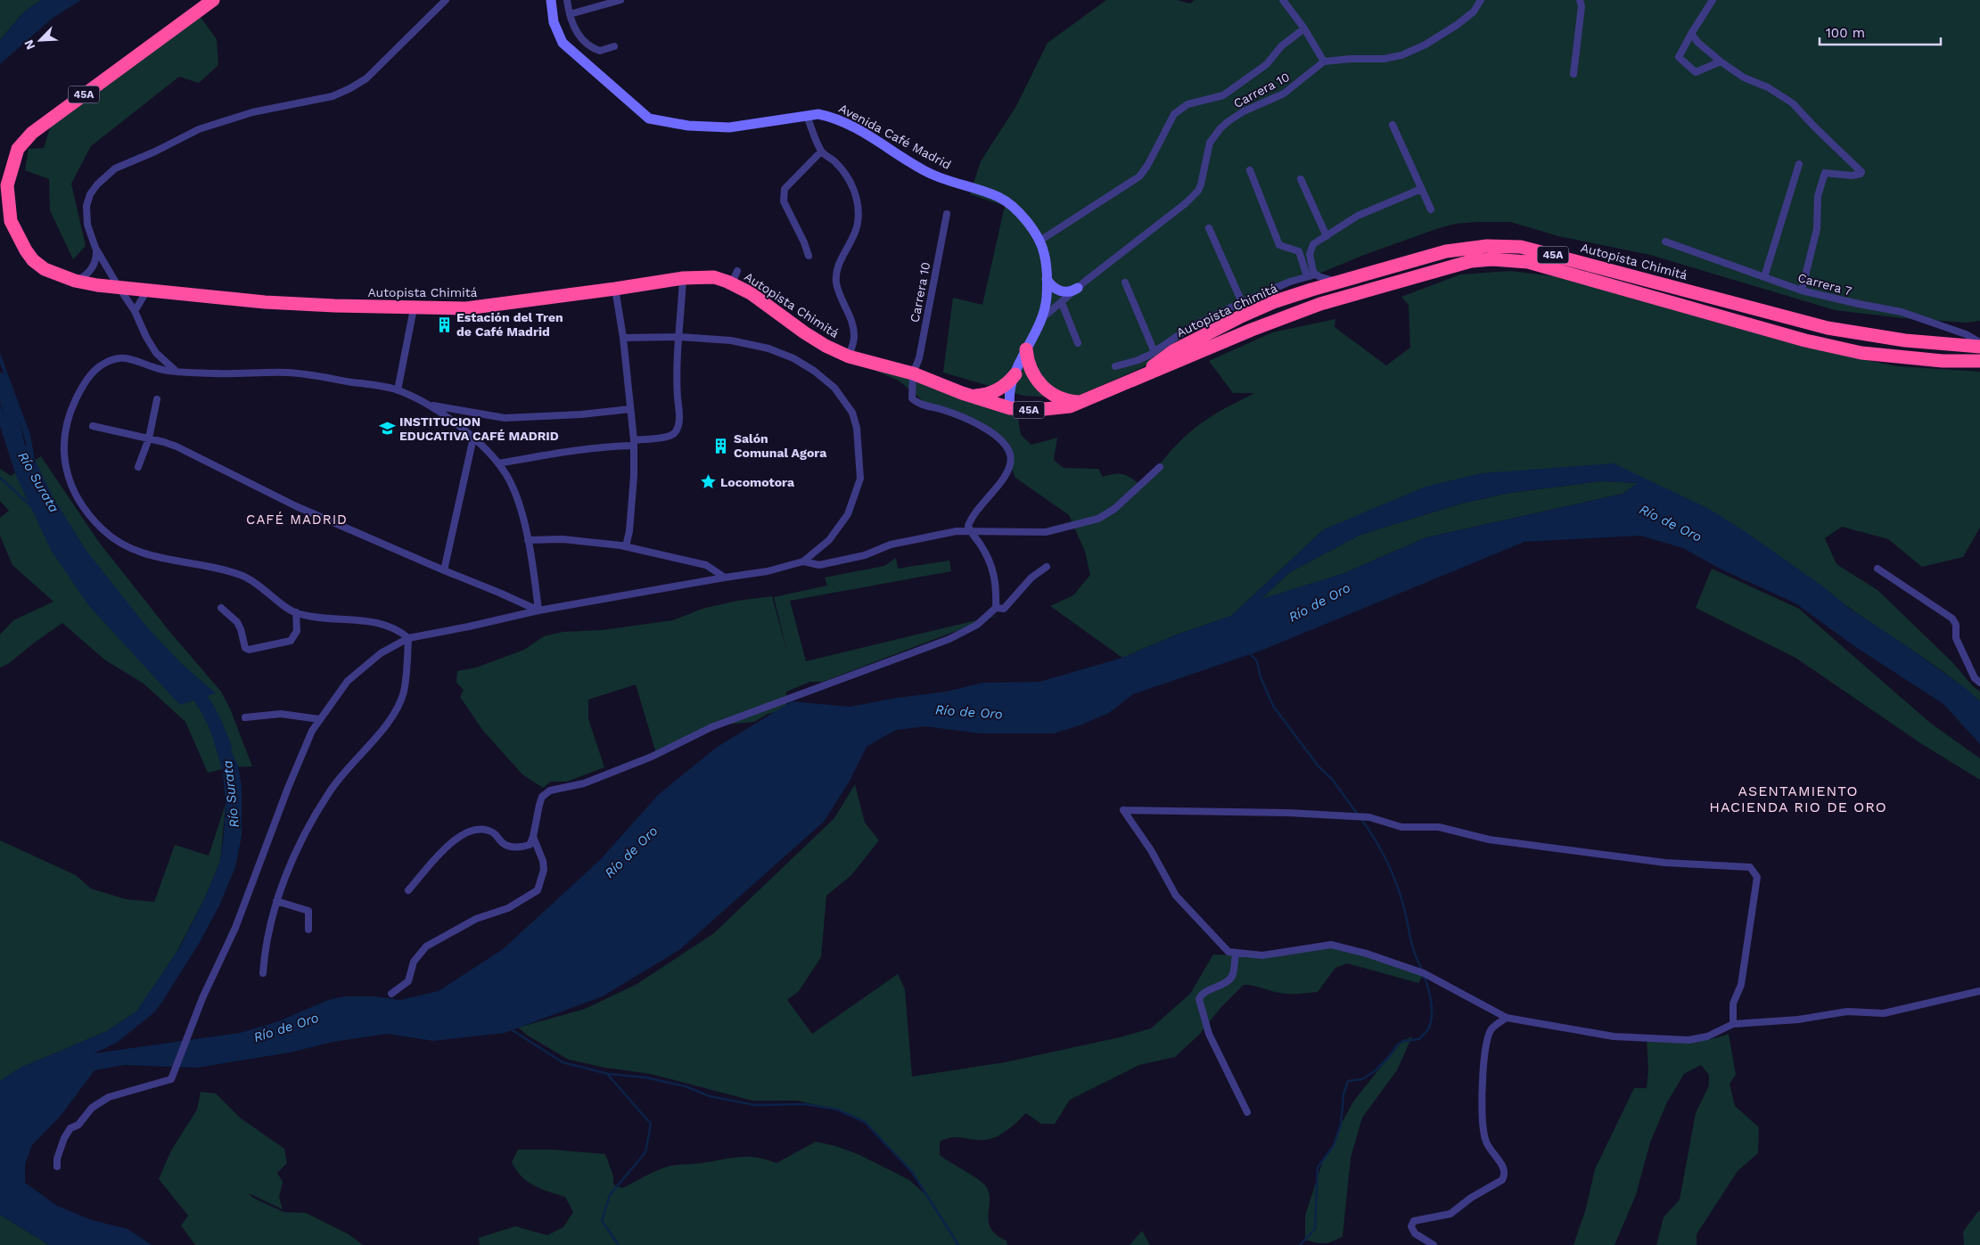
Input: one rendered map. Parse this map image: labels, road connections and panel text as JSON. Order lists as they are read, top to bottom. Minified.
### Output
{"streets":{"highway":["45A","Autopista Chimitá"],"street":["Carrera 10","Avenida Café Madrid","Carrera 7"]},"crossings":[["Carrera 10","Avenida Café Madrid"],["Carrera 10","Autopista Chimitá"],["Avenida Café Madrid","Autopista Chimitá"]],"districts":["CAFÉ MADRID","ASENTAMIENTO HACIENDA RIO DE ORO"],"water":["Río Surata","Río de Oro"],"places":{"building":["Estación del Tren de Café Madrid","Salón Comunal Agora"],"school or university":["INSTITUCION EDUCATIVA CAFÉ MADRID"],"place":["Locomotora"]},"scale_bar":"100 m","north":"bottom left"}
